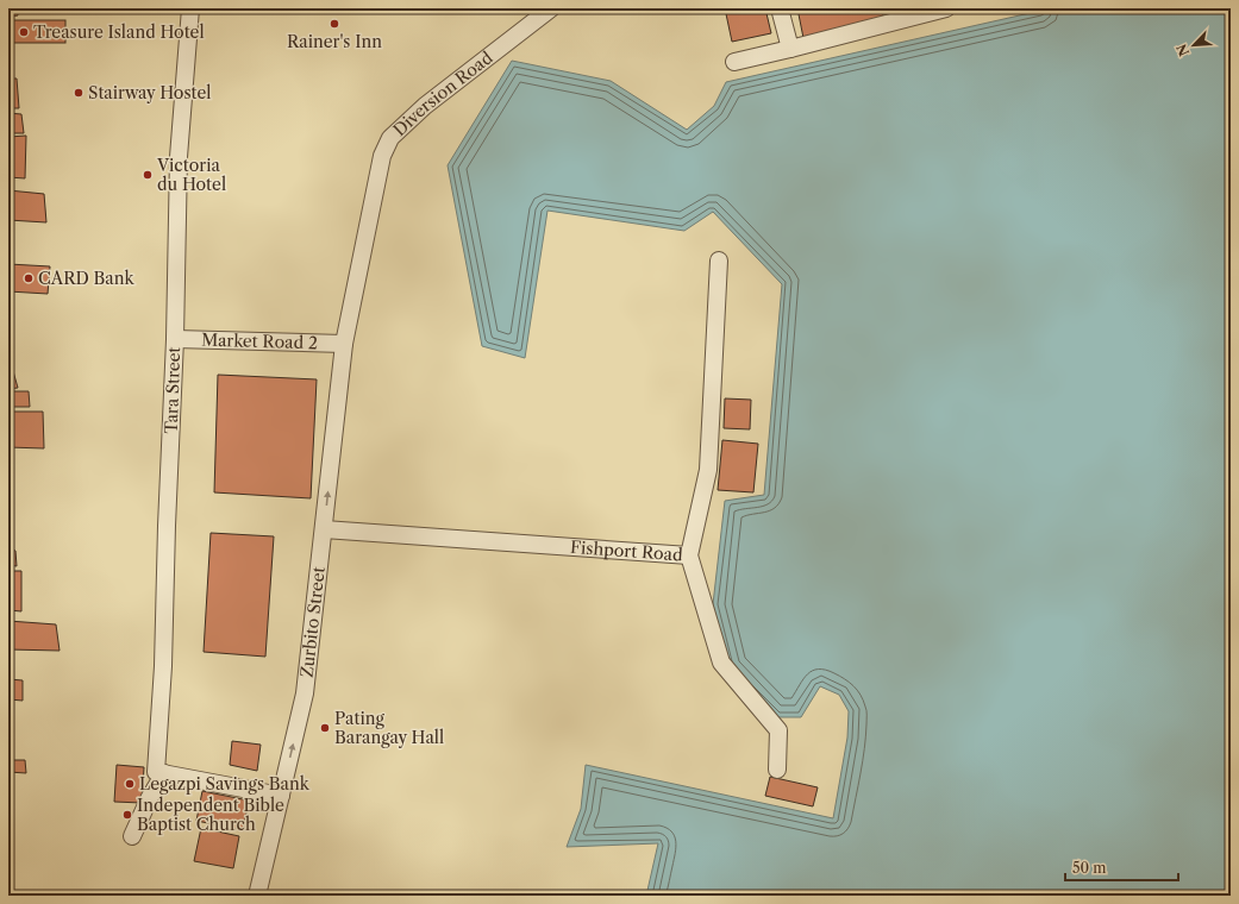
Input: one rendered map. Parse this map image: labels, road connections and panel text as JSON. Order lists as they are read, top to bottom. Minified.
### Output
{"streets":{"street":["Diversion Road","Market Road 2","Tara Street","Fishport Road","Zurbito Street"]},"crossings":[["Diversion Road","Market Road 2"],["Diversion Road","Zurbito Street"],["Market Road 2","Tara Street"],["Market Road 2","Zurbito Street"],["Fishport Road","Zurbito Street"]],"one_way":["Zurbito Street"],"places":["Rainer's Inn","Treasure Island Hotel","Stairway Hostel","Victoria du Hotel","CARD Bank","Pating Barangay Hall","Legazpi Savings Bank","Independent Bible Baptist Church"],"scale_bar":"50 m","north":"bottom left"}
